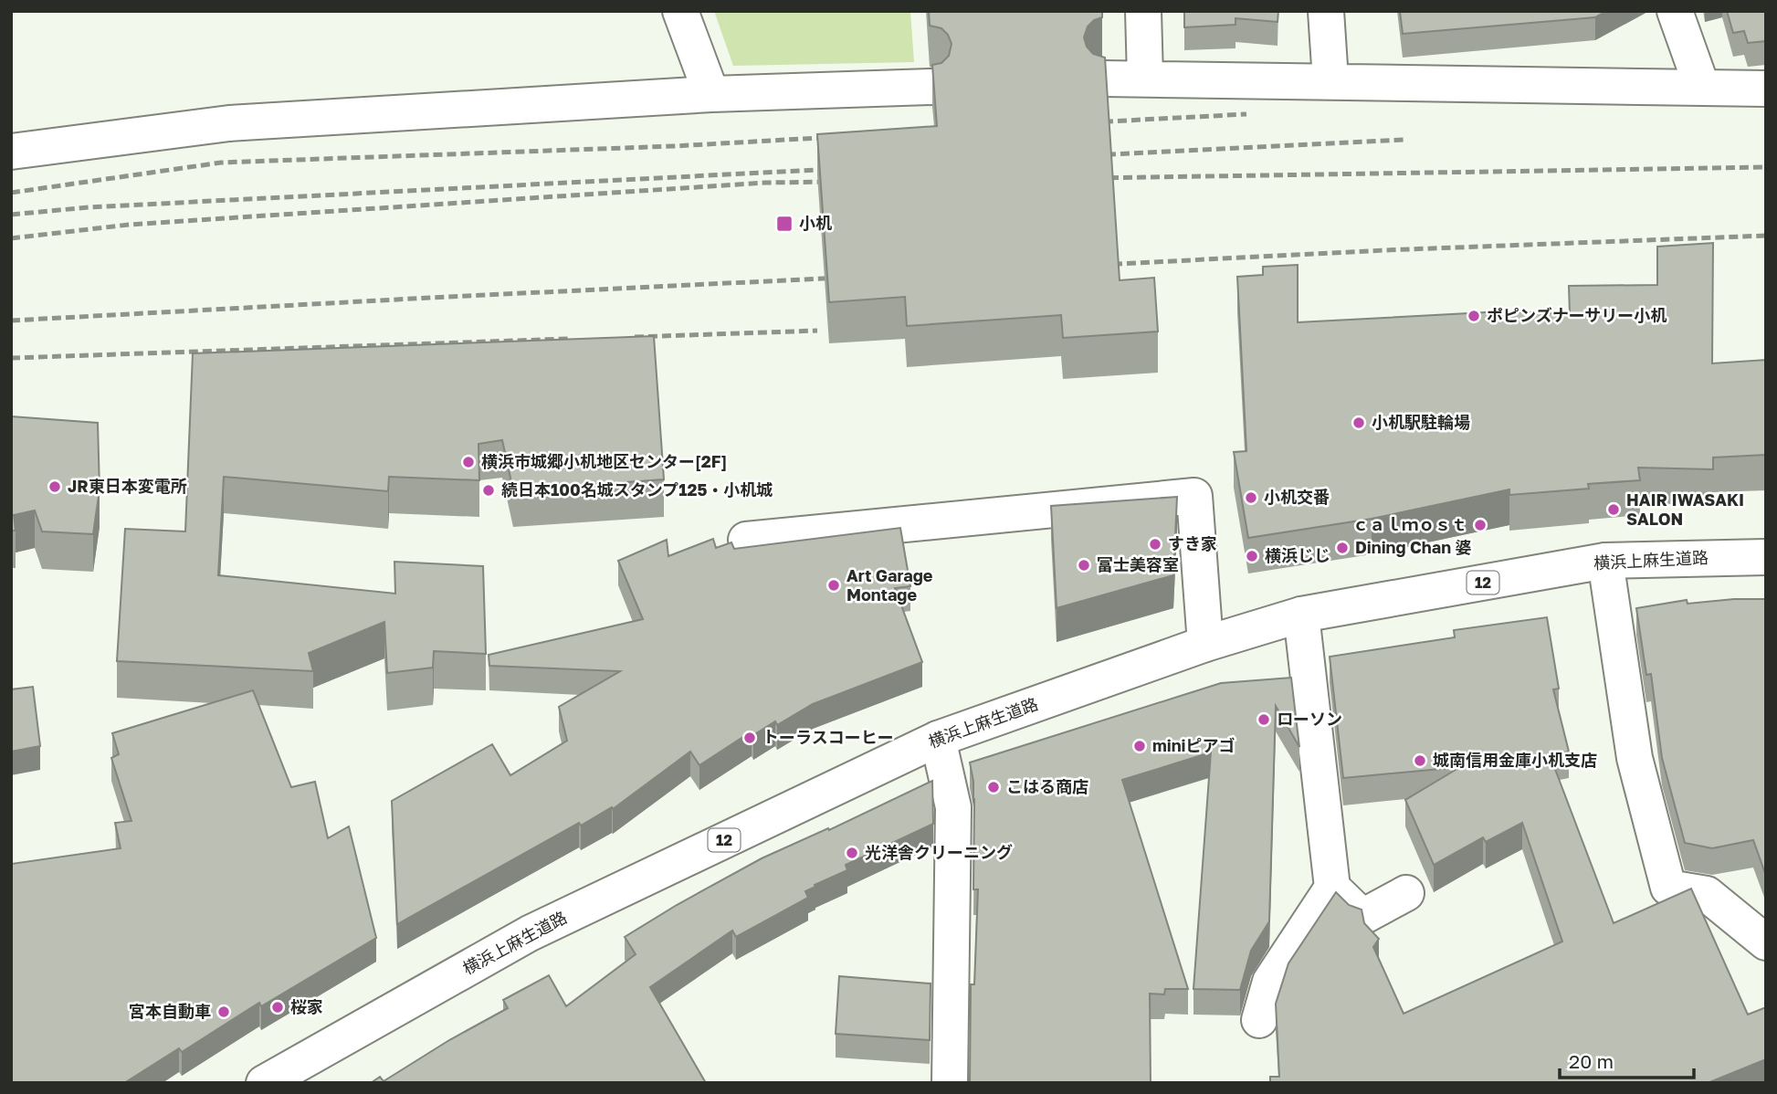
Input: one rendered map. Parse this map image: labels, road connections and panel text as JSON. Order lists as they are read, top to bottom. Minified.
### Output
{"streets":{"street":["横浜上麻生道路","12"]},"places":{"transit":["小机"],"other":["ポピンズナーサリー小机","小机駅駐輪場","横浜市城郷小机地区センター[2F]","JR東日本変電所","続日本100名城スタンプ125・小机城","小机交番","HAIR IWASAKI SALON","ｃａｌｍｏｓｔ","すき家","Dining Chan 婆","横浜じじ","富士美容室","Art Garage Montage","ローソン","トーラスコーヒー","miniピアゴ","城南信用金庫小机支店","こはる商店","光洋舎クリーニング","桜家","宮本自動車"]},"scale_bar":"20 m"}
